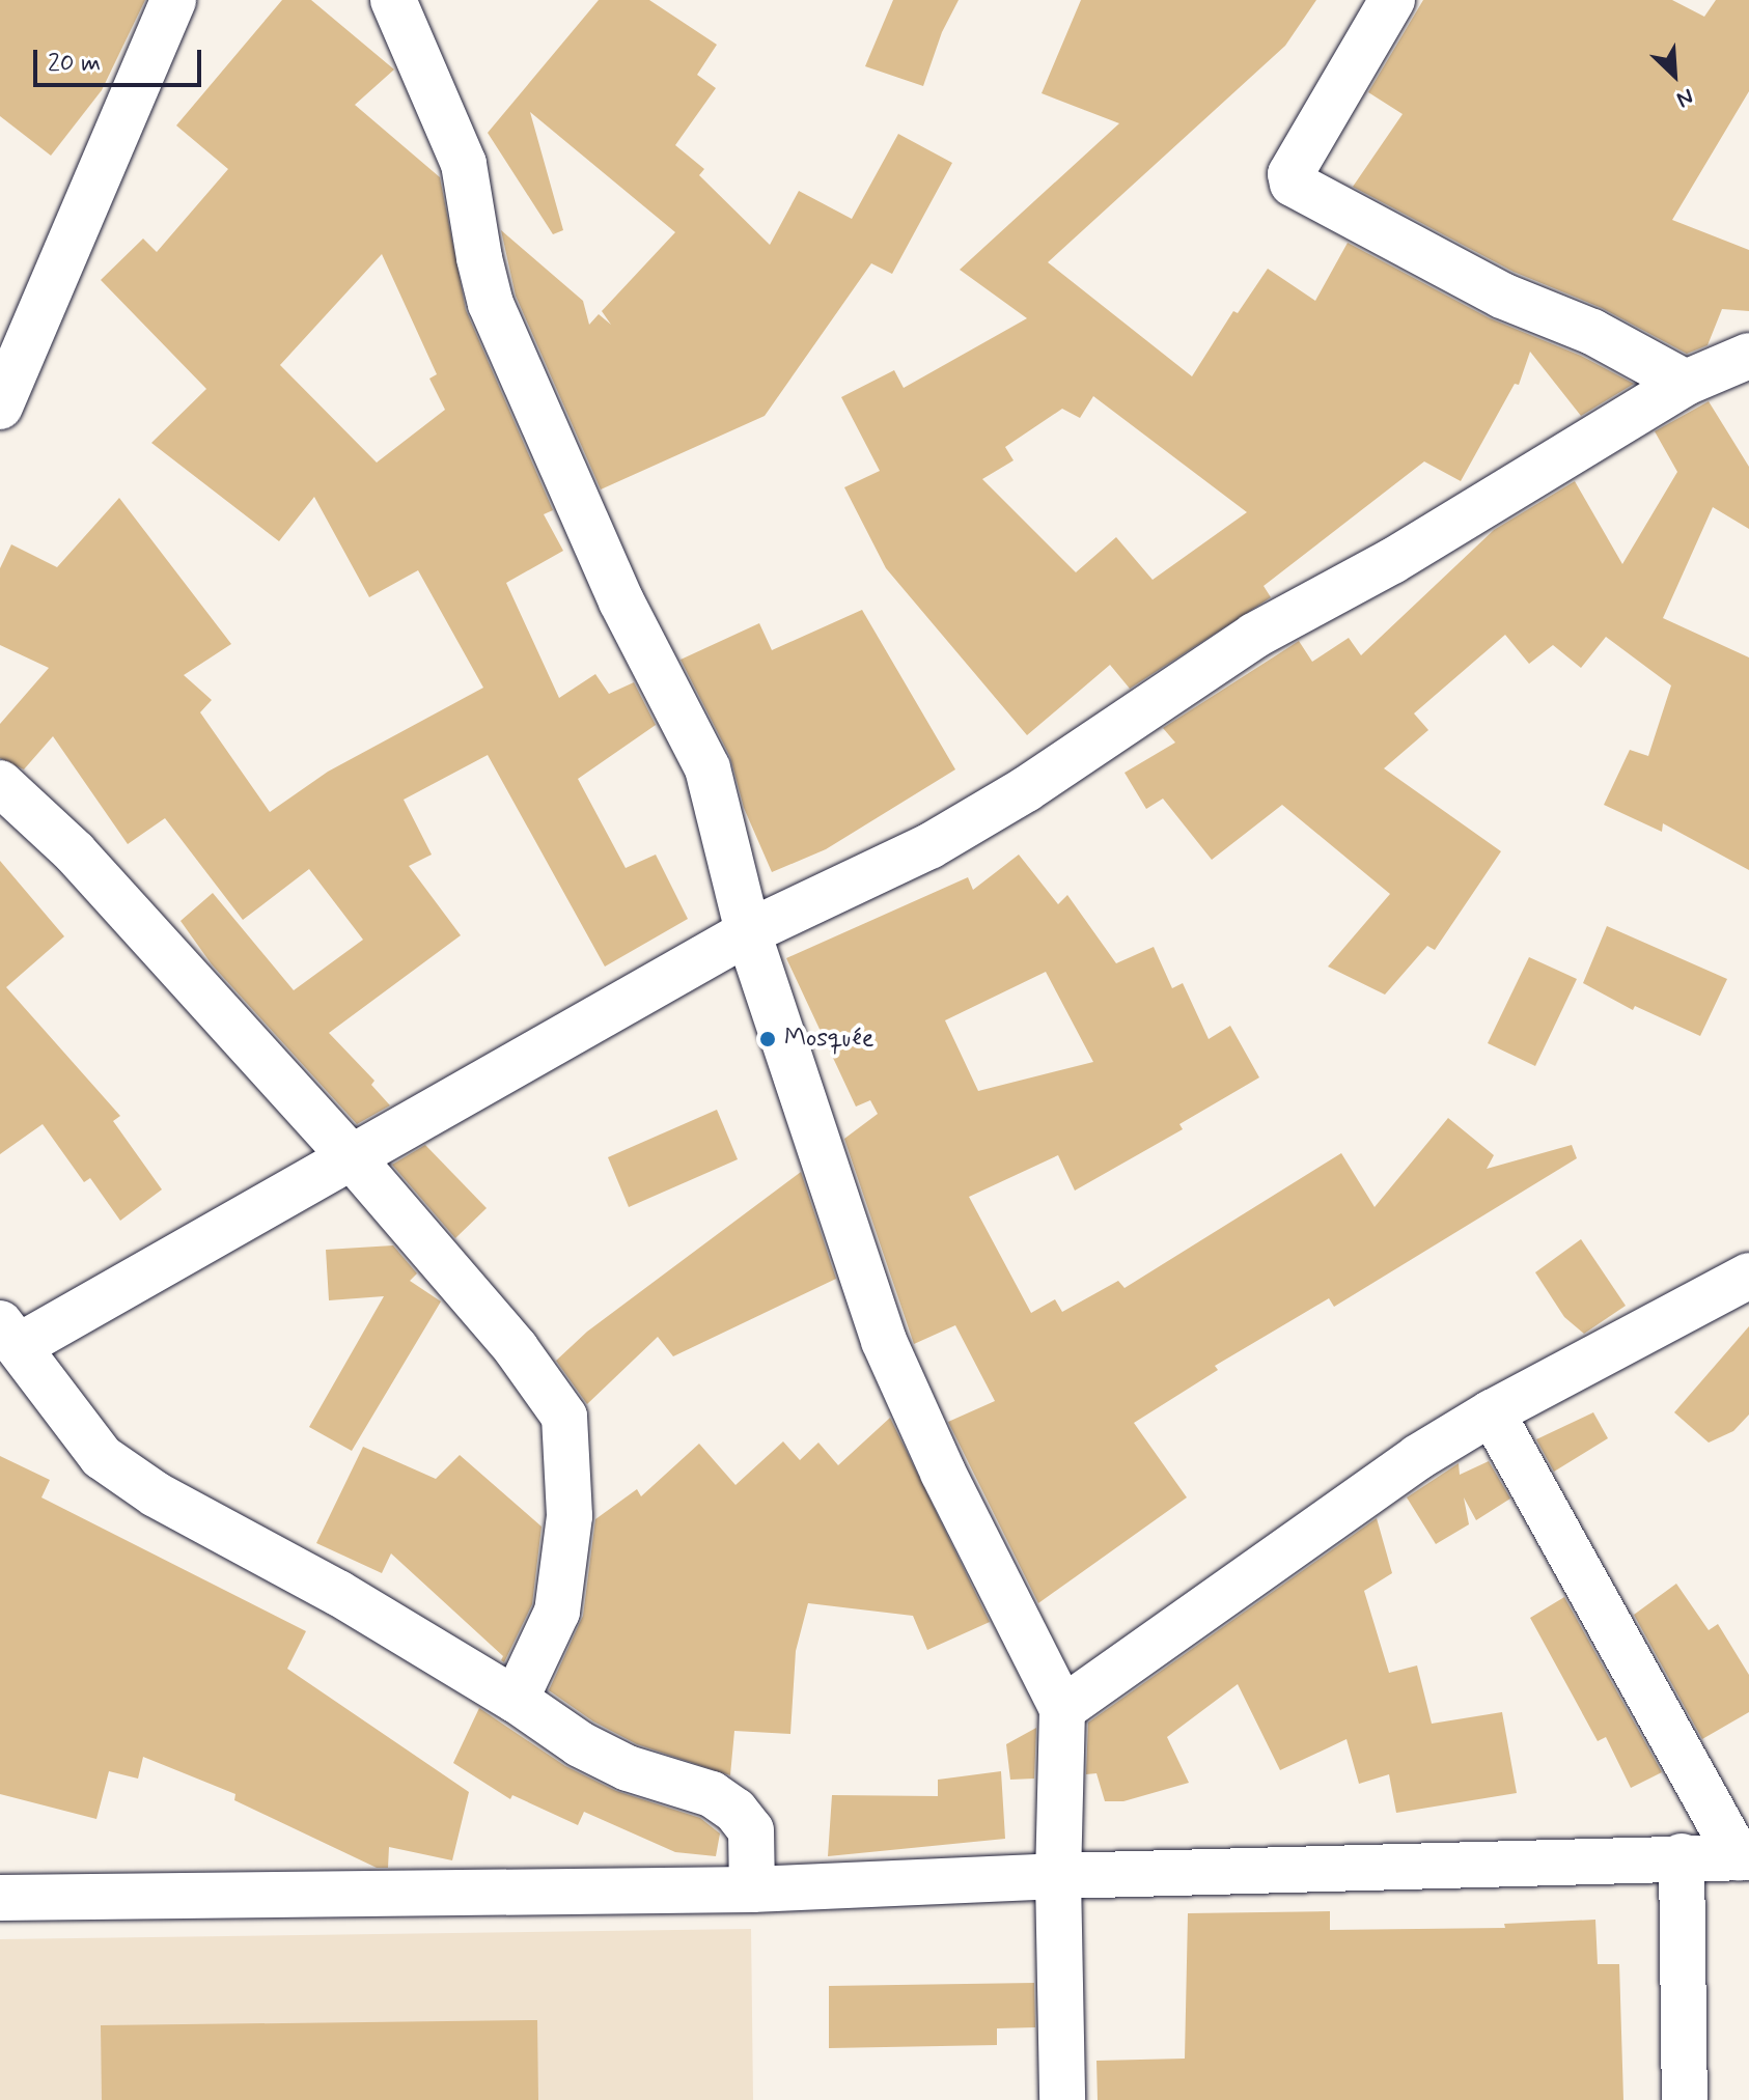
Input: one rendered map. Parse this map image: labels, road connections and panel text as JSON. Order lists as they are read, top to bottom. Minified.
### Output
{"places":["Mosquée"],"scale_bar":"20 m","north":"bottom right"}
